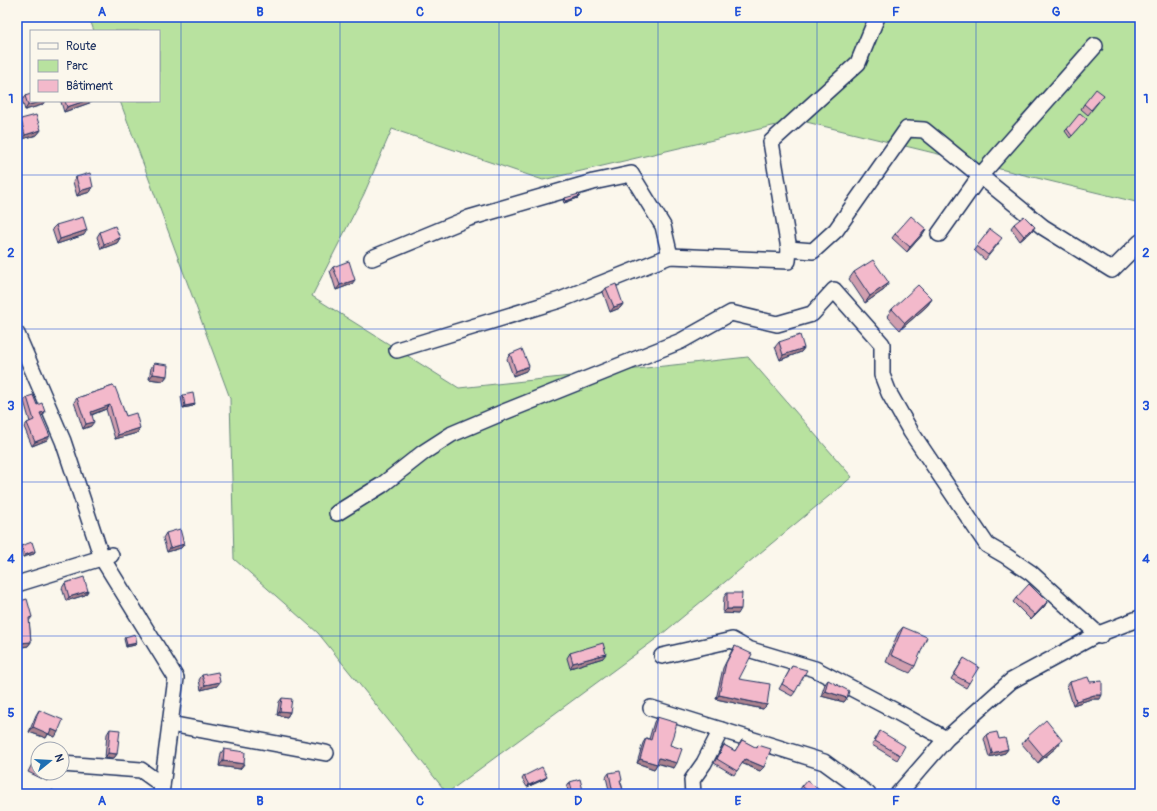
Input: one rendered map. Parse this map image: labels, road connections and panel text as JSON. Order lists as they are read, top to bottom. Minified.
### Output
{"legend":["Route","Parc","Bâtiment"],"north":"right","grid":{"columns":["A","B","C","D","E","F","G"],"rows":["1","2","3","4","5"]}}
